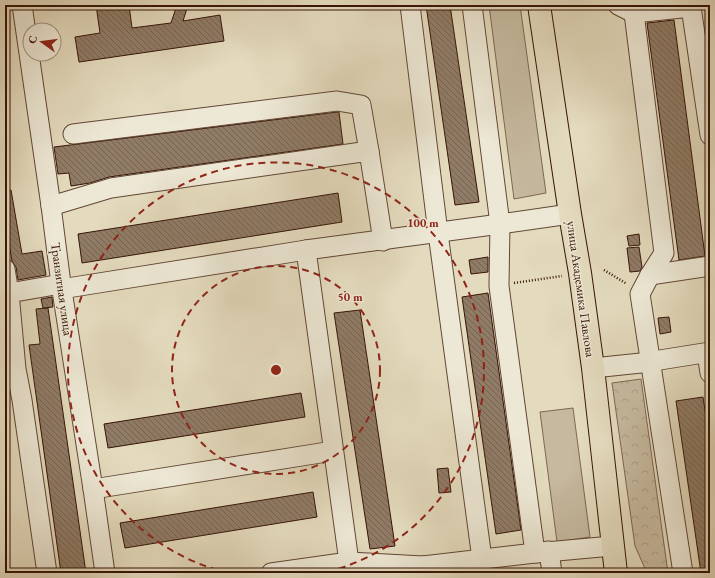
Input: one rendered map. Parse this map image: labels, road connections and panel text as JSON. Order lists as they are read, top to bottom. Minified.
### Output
{"streets":{"main road":["улица Академика Павлова"],"street":["Транзитная улица"]},"north":"left","rings":["100 m","50 m"]}
